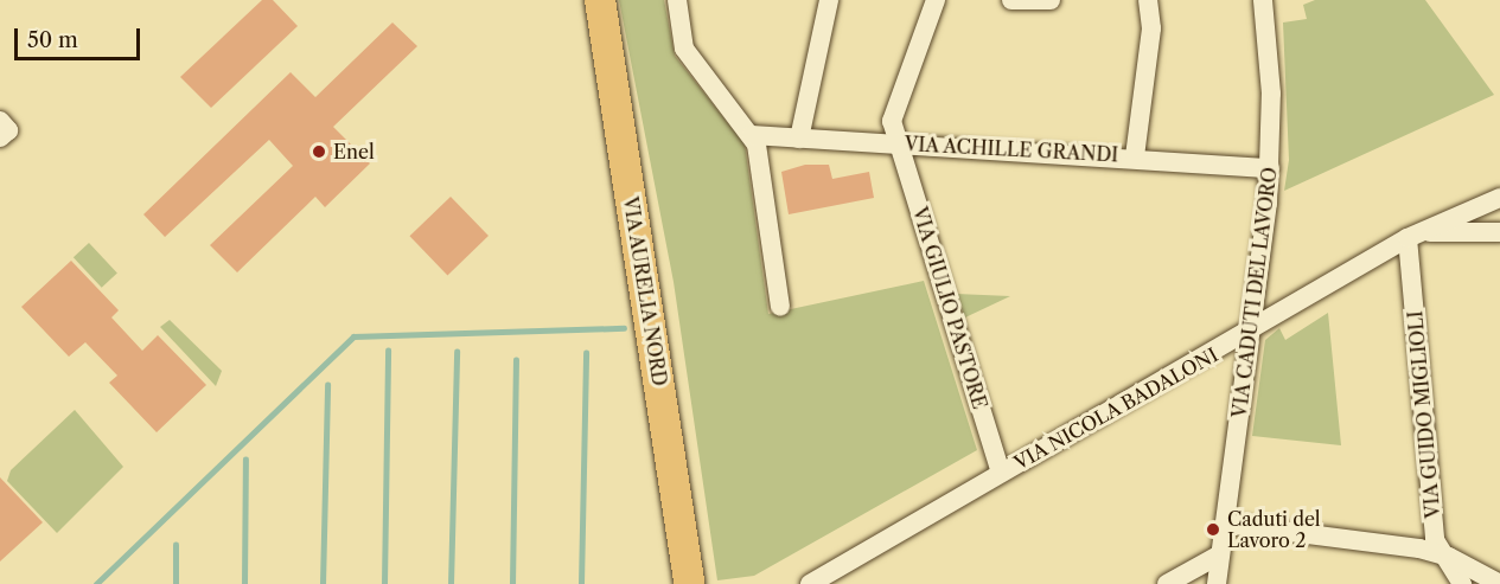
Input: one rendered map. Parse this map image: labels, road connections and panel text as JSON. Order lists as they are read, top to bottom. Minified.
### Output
{"streets":{"main road":["VIA AURELIA NORD"],"street":["VIA ACHILLE GRANDI","VIA CADUTI DEL LAVORO","VIA GIULIO PASTORE","VIA NICOLA BADALONI","VIA GUIDO MIGLIOLI"]},"crossings":[["VIA ACHILLE GRANDI","VIA CADUTI DEL LAVORO"],["VIA ACHILLE GRANDI","VIA GIULIO PASTORE"],["VIA CADUTI DEL LAVORO","VIA NICOLA BADALONI"],["VIA GIULIO PASTORE","VIA NICOLA BADALONI"],["VIA NICOLA BADALONI","VIA GUIDO MIGLIOLI"]],"places":["Enel","Caduti del Lavoro 2"],"scale_bar":"50 m"}
